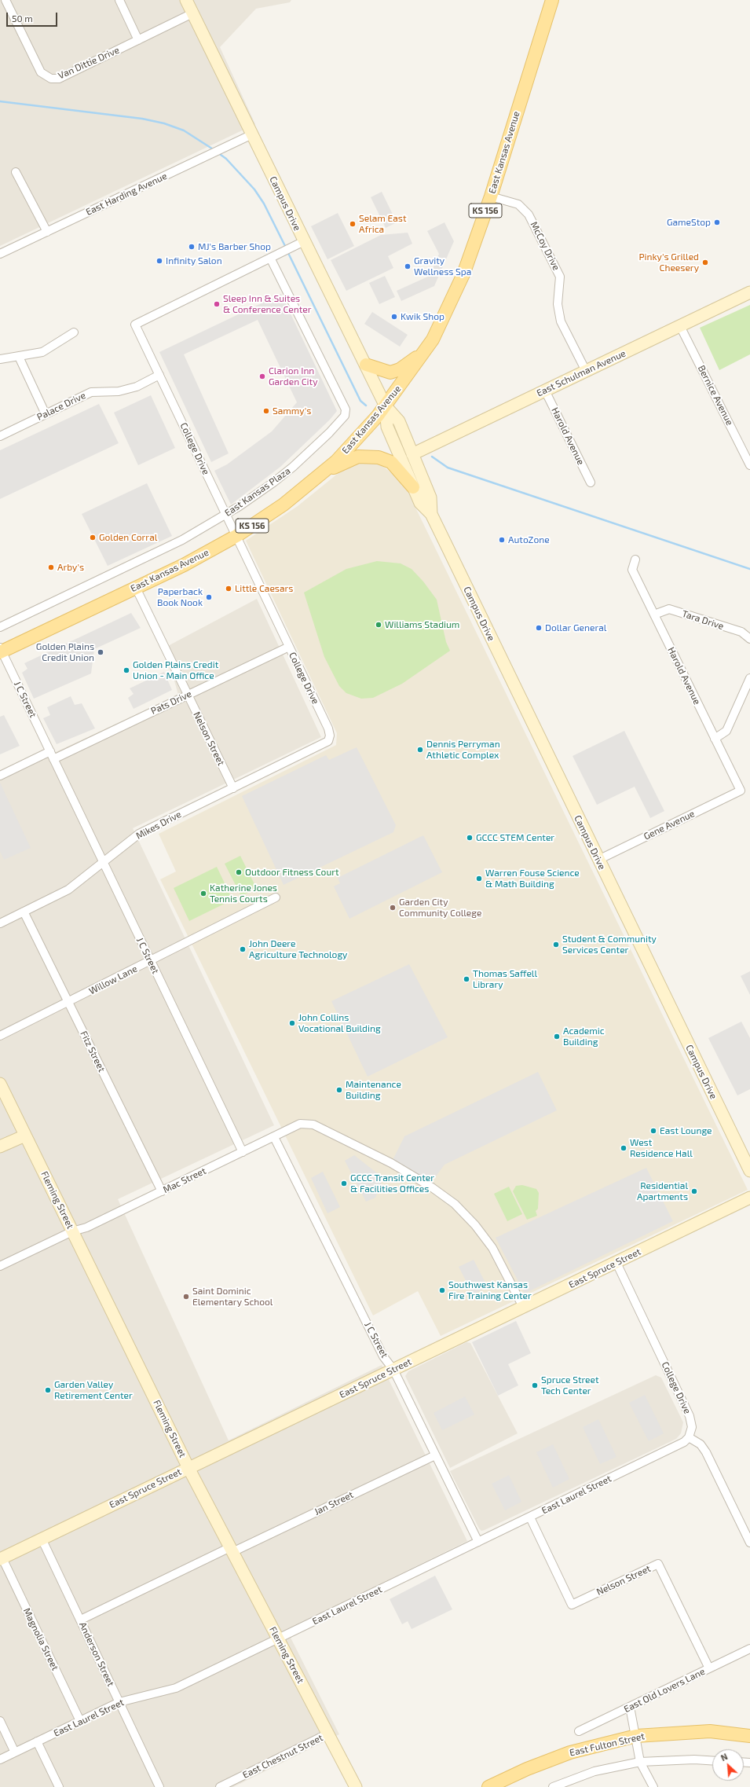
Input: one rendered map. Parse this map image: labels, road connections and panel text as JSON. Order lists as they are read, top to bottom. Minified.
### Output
{"streets":{"main road":["East Kansas Avenue","KS 156","East Fulton Street"],"street":["Van Dittie Drive","East Harding Avenue","Campus Drive","McCoy Drive","East Schulman Avenue","Bernice Avenue","Palace Drive","Harold Avenue","College Drive","East Kansas Plaza","Tara Drive","J C Street","Pats Drive","Nelson Street","Mikes Drive","Gene Avenue","Willow Lane","Fitz Street","Mac Street","Fleming Street","East Spruce Street","East Laurel Street","Jan Street","Magnolia Street","Anderson Street","East Old Lovers Lane","East Chestnut Street"]},"crossings":[["Van Dittie Drive","Campus Drive"],["East Kansas Avenue","Campus Drive"],["East Kansas Avenue","McCoy Drive"],["East Kansas Avenue","College Drive"],["East Kansas Avenue","J C Street"],["East Kansas Avenue","Nelson Street"],["East Harding Avenue","Campus Drive"],["Campus Drive","East Schulman Avenue"],["Campus Drive","College Drive"],["Campus Drive","Gene Avenue"],["McCoy Drive","East Schulman Avenue"],["East Schulman Avenue","Bernice Avenue"],["East Schulman Avenue","Harold Avenue"],["Palace Drive","College Drive"],["Harold Avenue","Tara Drive"],["Harold Avenue","Gene Avenue"],["College Drive","East Kansas Plaza"],["College Drive","Pats Drive"],["College Drive","Mikes Drive"],["College Drive","East Spruce Street"],["College Drive","East Laurel Street"],["J C Street","Pats Drive"],["J C Street","Mikes Drive"],["J C Street","Willow Lane"],["J C Street","Mac Street"],["J C Street","East Spruce Street"],["J C Street","East Laurel Street"],["J C Street","Jan Street"],["Pats Drive","Nelson Street"],["Nelson Street","Mikes Drive"],["Nelson Street","East Laurel Street"],["Nelson Street","East Old Lovers Lane"],["Mikes Drive","Fitz Street"],["Willow Lane","Fitz Street"],["Fitz Street","Mac Street"],["Mac Street","Fleming Street"],["Mac Street","East Spruce Street"],["Fleming Street","East Spruce Street"],["Fleming Street","East Laurel Street"],["Fleming Street","Jan Street"],["Fleming Street","East Chestnut Street"],["East Spruce Street","Magnolia Street"],["East Spruce Street","Anderson Street"],["East Laurel Street","Magnolia Street"],["East Laurel Street","Anderson Street"],["Jan Street","Anderson Street"]],"places":["GameStop","Selam East Africa","MJ's Barber Shop","Infinity Salon","Pinky's Grilled Cheesery","Gravity Wellness Spa","Sleep Inn & Suites & Conference Center","Kwik Shop","Clarion Inn Garden City","Sammy's","Golden Corral","AutoZone","Arby's","Little Caesars","Paperback Book Nook","Williams Stadium","Dollar General","Golden Plains Credit Union","Golden Plains Credit Union - Main Office","Dennis Perryman Athletic Complex","GCCC STEM Center","Outdoor Fitness Court","Warren Fouse Science & Math Building","Katherine Jones Tennis Courts","Garden City Community College","Student & Community Services Center","John Deere Agriculture Technology","Thomas Saffell Library","John Collins Vocational Building","Academic Building","Maintenance Building","East Lounge","West Residence Hall","GCCC Transit Center & Facilities Offices","Residential Apartments","Southwest Kansas Fire Training Center","Saint Dominic Elementary School","Spruce Street Tech Center","Garden Valley Retirement Center"],"scale_bar":"50 m","north":"top left"}
